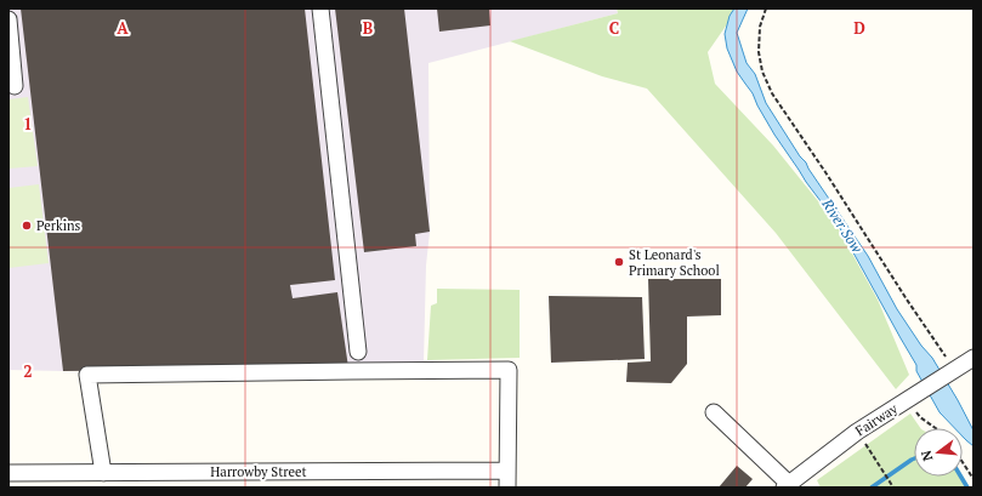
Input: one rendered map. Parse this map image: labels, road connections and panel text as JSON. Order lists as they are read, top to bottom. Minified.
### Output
{"streets":{"street":["Fairway","Harrowby Street"]},"water":["River Sow"],"places":["Perkins","St Leonard's Primary School"],"north":"left","grid":{"columns":["A","B","C","D"],"rows":["1","2"]}}
